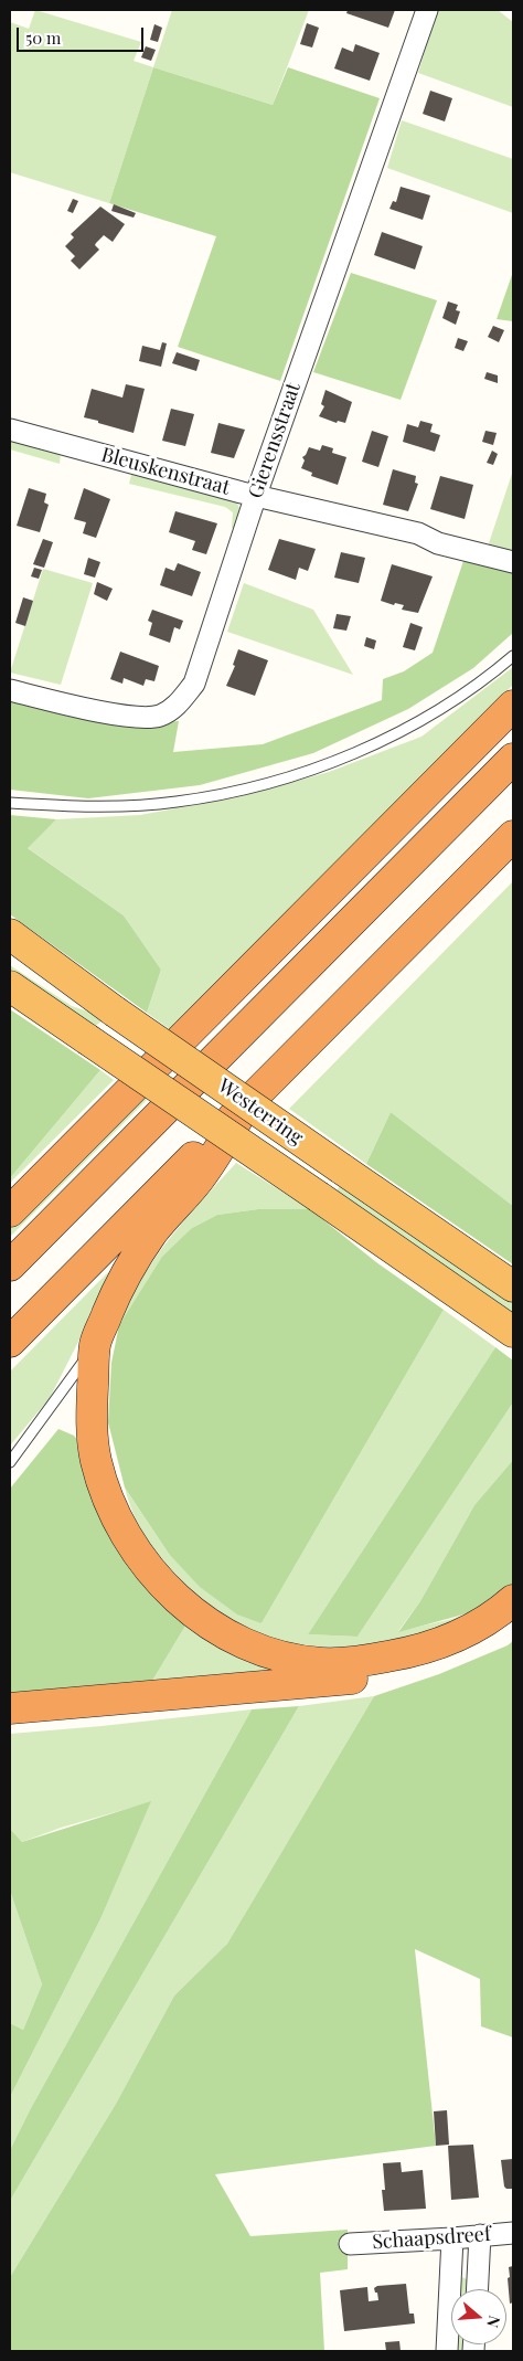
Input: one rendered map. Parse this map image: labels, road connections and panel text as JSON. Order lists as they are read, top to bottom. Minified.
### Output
{"streets":{"highway":["Westerring"],"street":["Gierensstraat","Bleuskenstraat","Schaapsdreef"]},"crossings":[["Gierensstraat","Bleuskenstraat"]],"scale_bar":"50 m","north":"right"}
